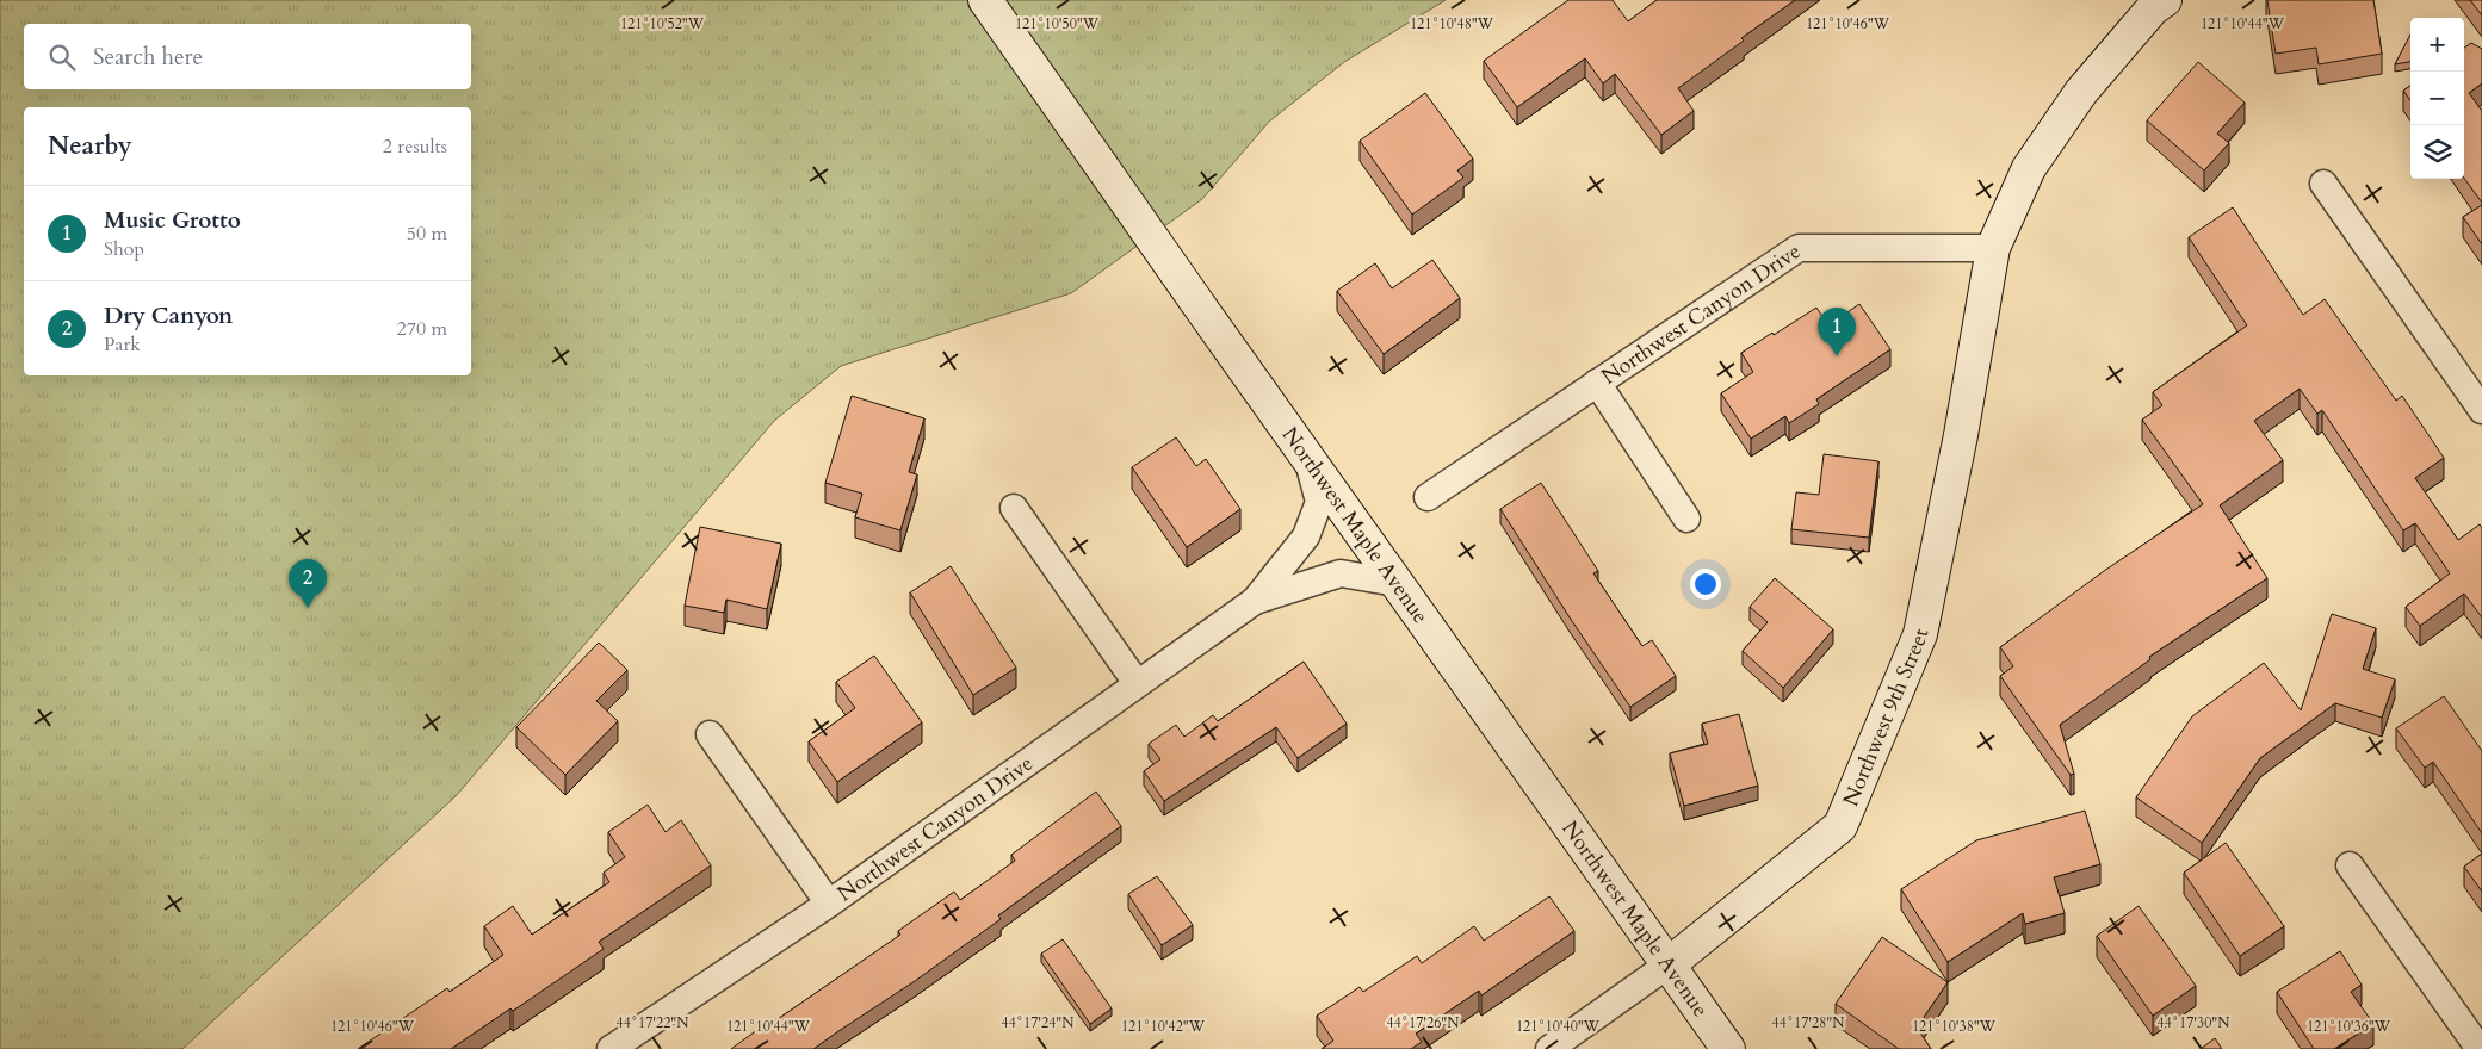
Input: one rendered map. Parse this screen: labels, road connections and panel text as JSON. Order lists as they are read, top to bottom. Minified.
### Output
{"streets":{"main road":["Northwest Maple Avenue","Northwest 9th Street"],"street":["Northwest Canyon Drive"]},"crossings":[["Northwest Canyon Drive","Northwest Maple Avenue"],["Northwest Canyon Drive","Northwest 9th Street"],["Northwest Maple Avenue","Northwest 9th Street"]],"page":{"map_buttons":["+","−"],"search":"Search here","heading":["Nearby","2 results"],"list":[{"mark":"1","name":"Music Grotto","note":"Shop","value":"50 m"},{"mark":"2","name":"Dry Canyon","note":"Park","value":"270 m"}],"pins":["1","2"]},"coordinates":["121°10'52\"W","121°10'48\"W","121°10'50\"W","121°10'46\"W","121°10'44\"W","44°17'22\"N","44°17'24\"N","44°17'26\"N","44°17'28\"N","44°17'30\"N","121°10'42\"W","121°10'40\"W","121°10'38\"W","121°10'36\"W"]}
